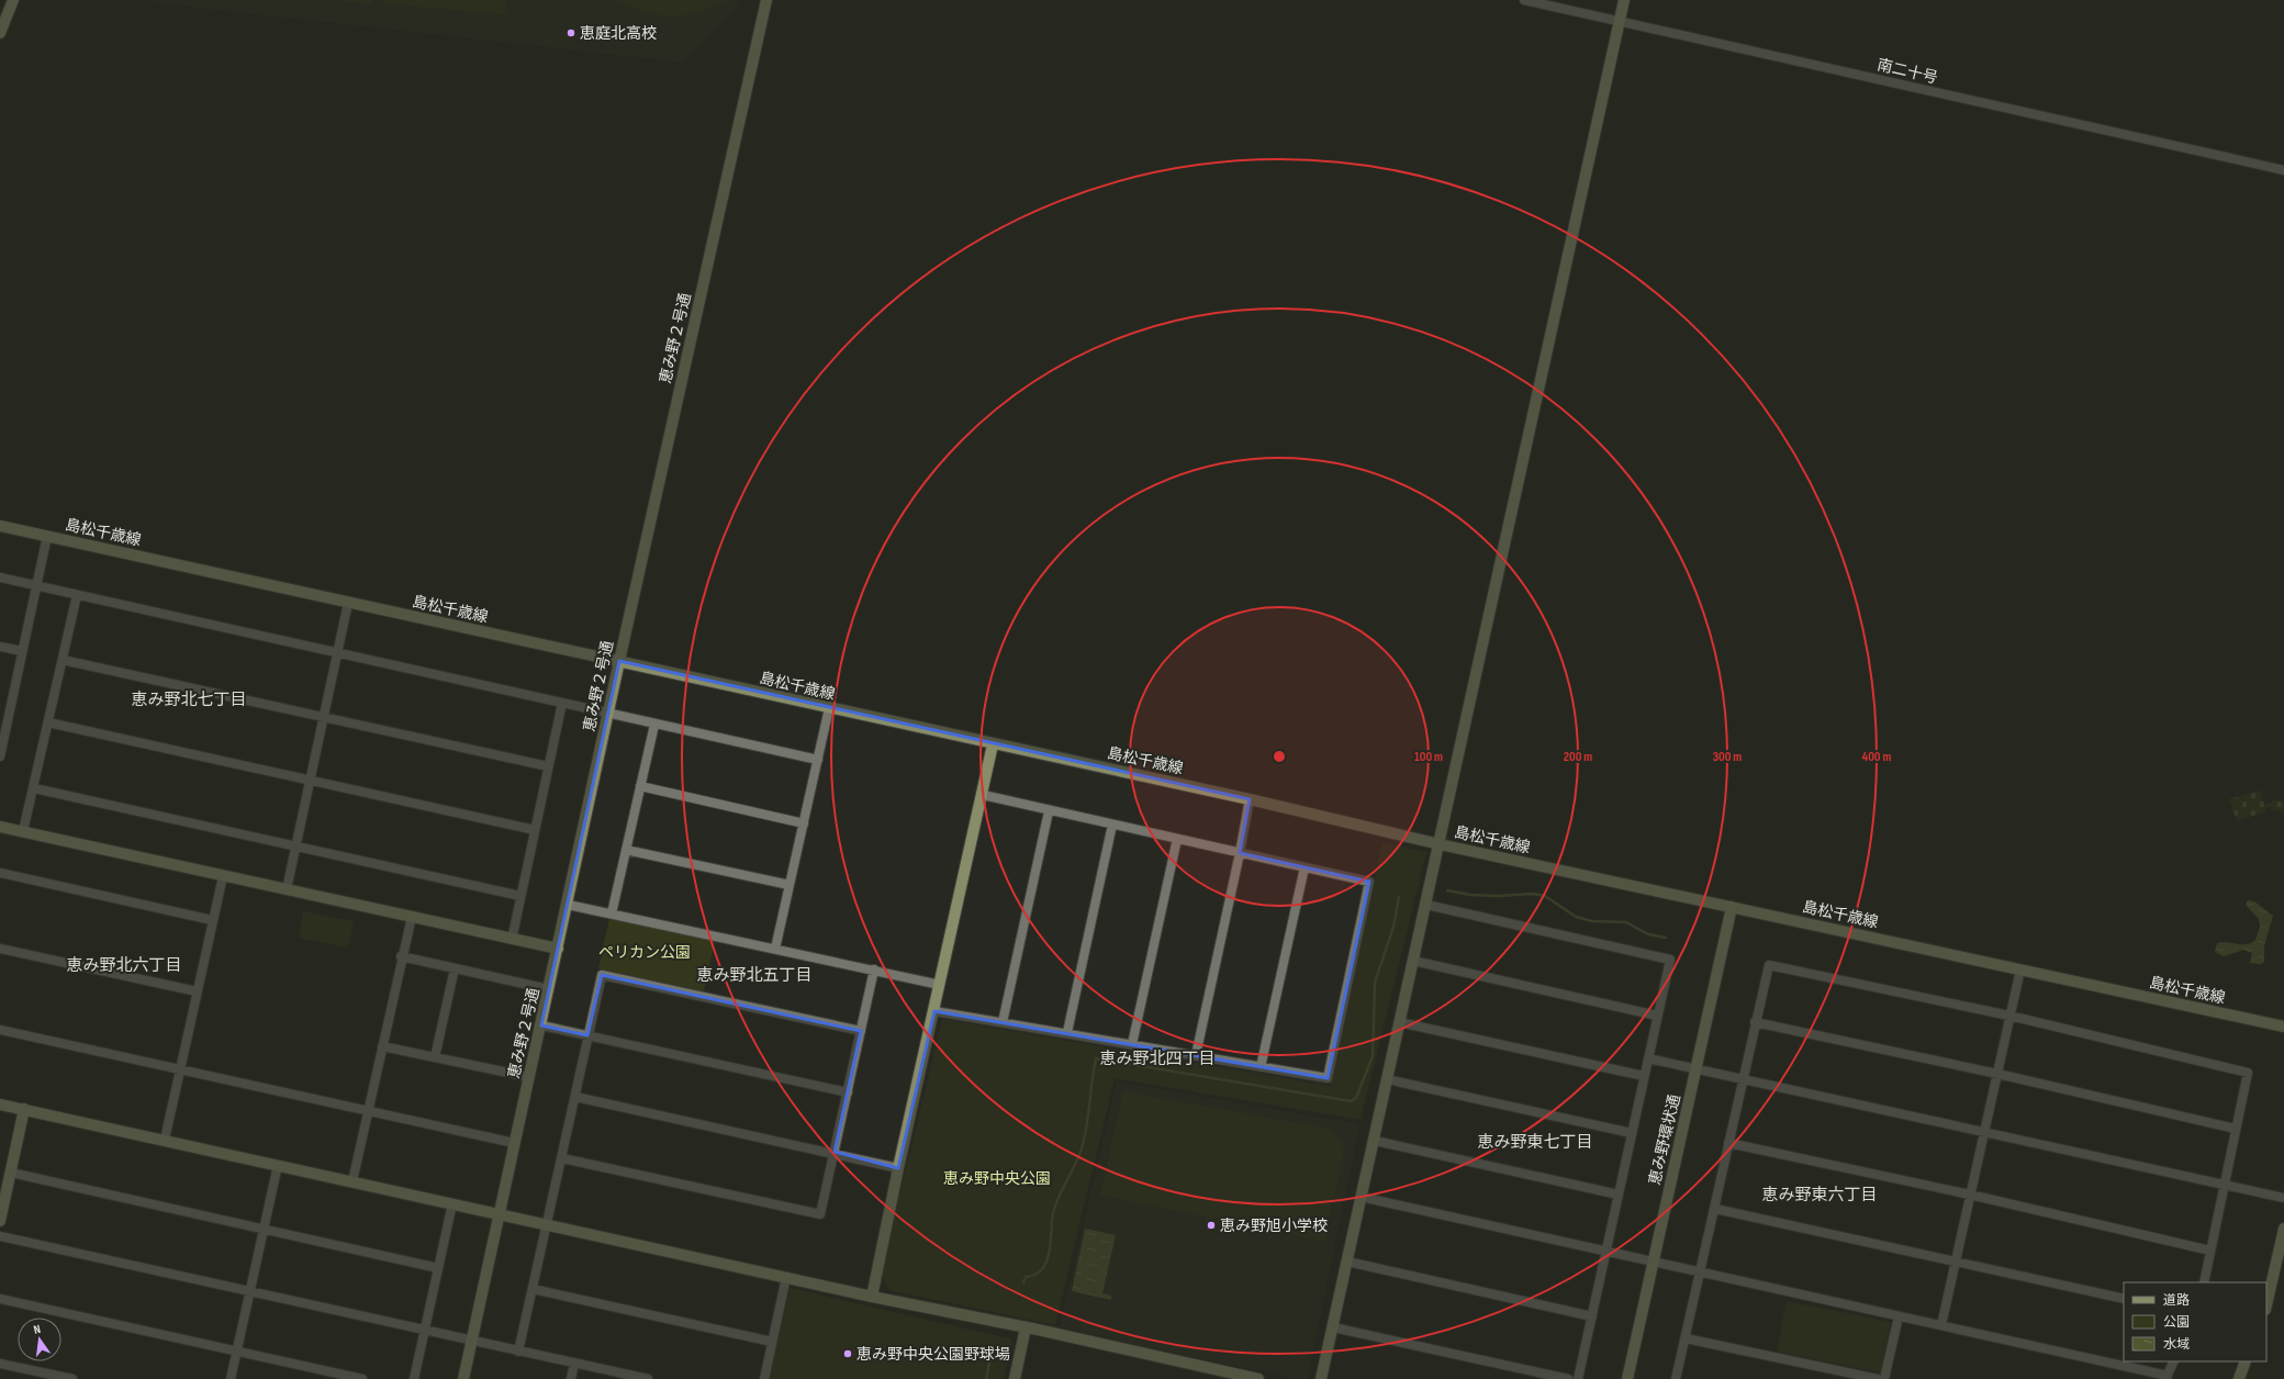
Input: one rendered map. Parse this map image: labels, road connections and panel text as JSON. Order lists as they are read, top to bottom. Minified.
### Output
{"streets":{"street":["南二十号","恵み野２号通","島松千歳線","恵み野環状通"]},"crossings":[["恵み野２号通","島松千歳線"],["島松千歳線","恵み野環状通"]],"districts":["恵み野北七丁目","恵み野北六丁目","恵み野北五丁目","恵み野北四丁目","恵み野東七丁目","恵み野東六丁目"],"parks":["ペリカン公園","恵み野中央公園"],"places":["恵庭北高校","恵み野旭小学校","恵み野中央公園野球場"],"legend":["道路","公園","水域"],"north":"top","rings":["100 m","200 m","300 m","400 m"]}
